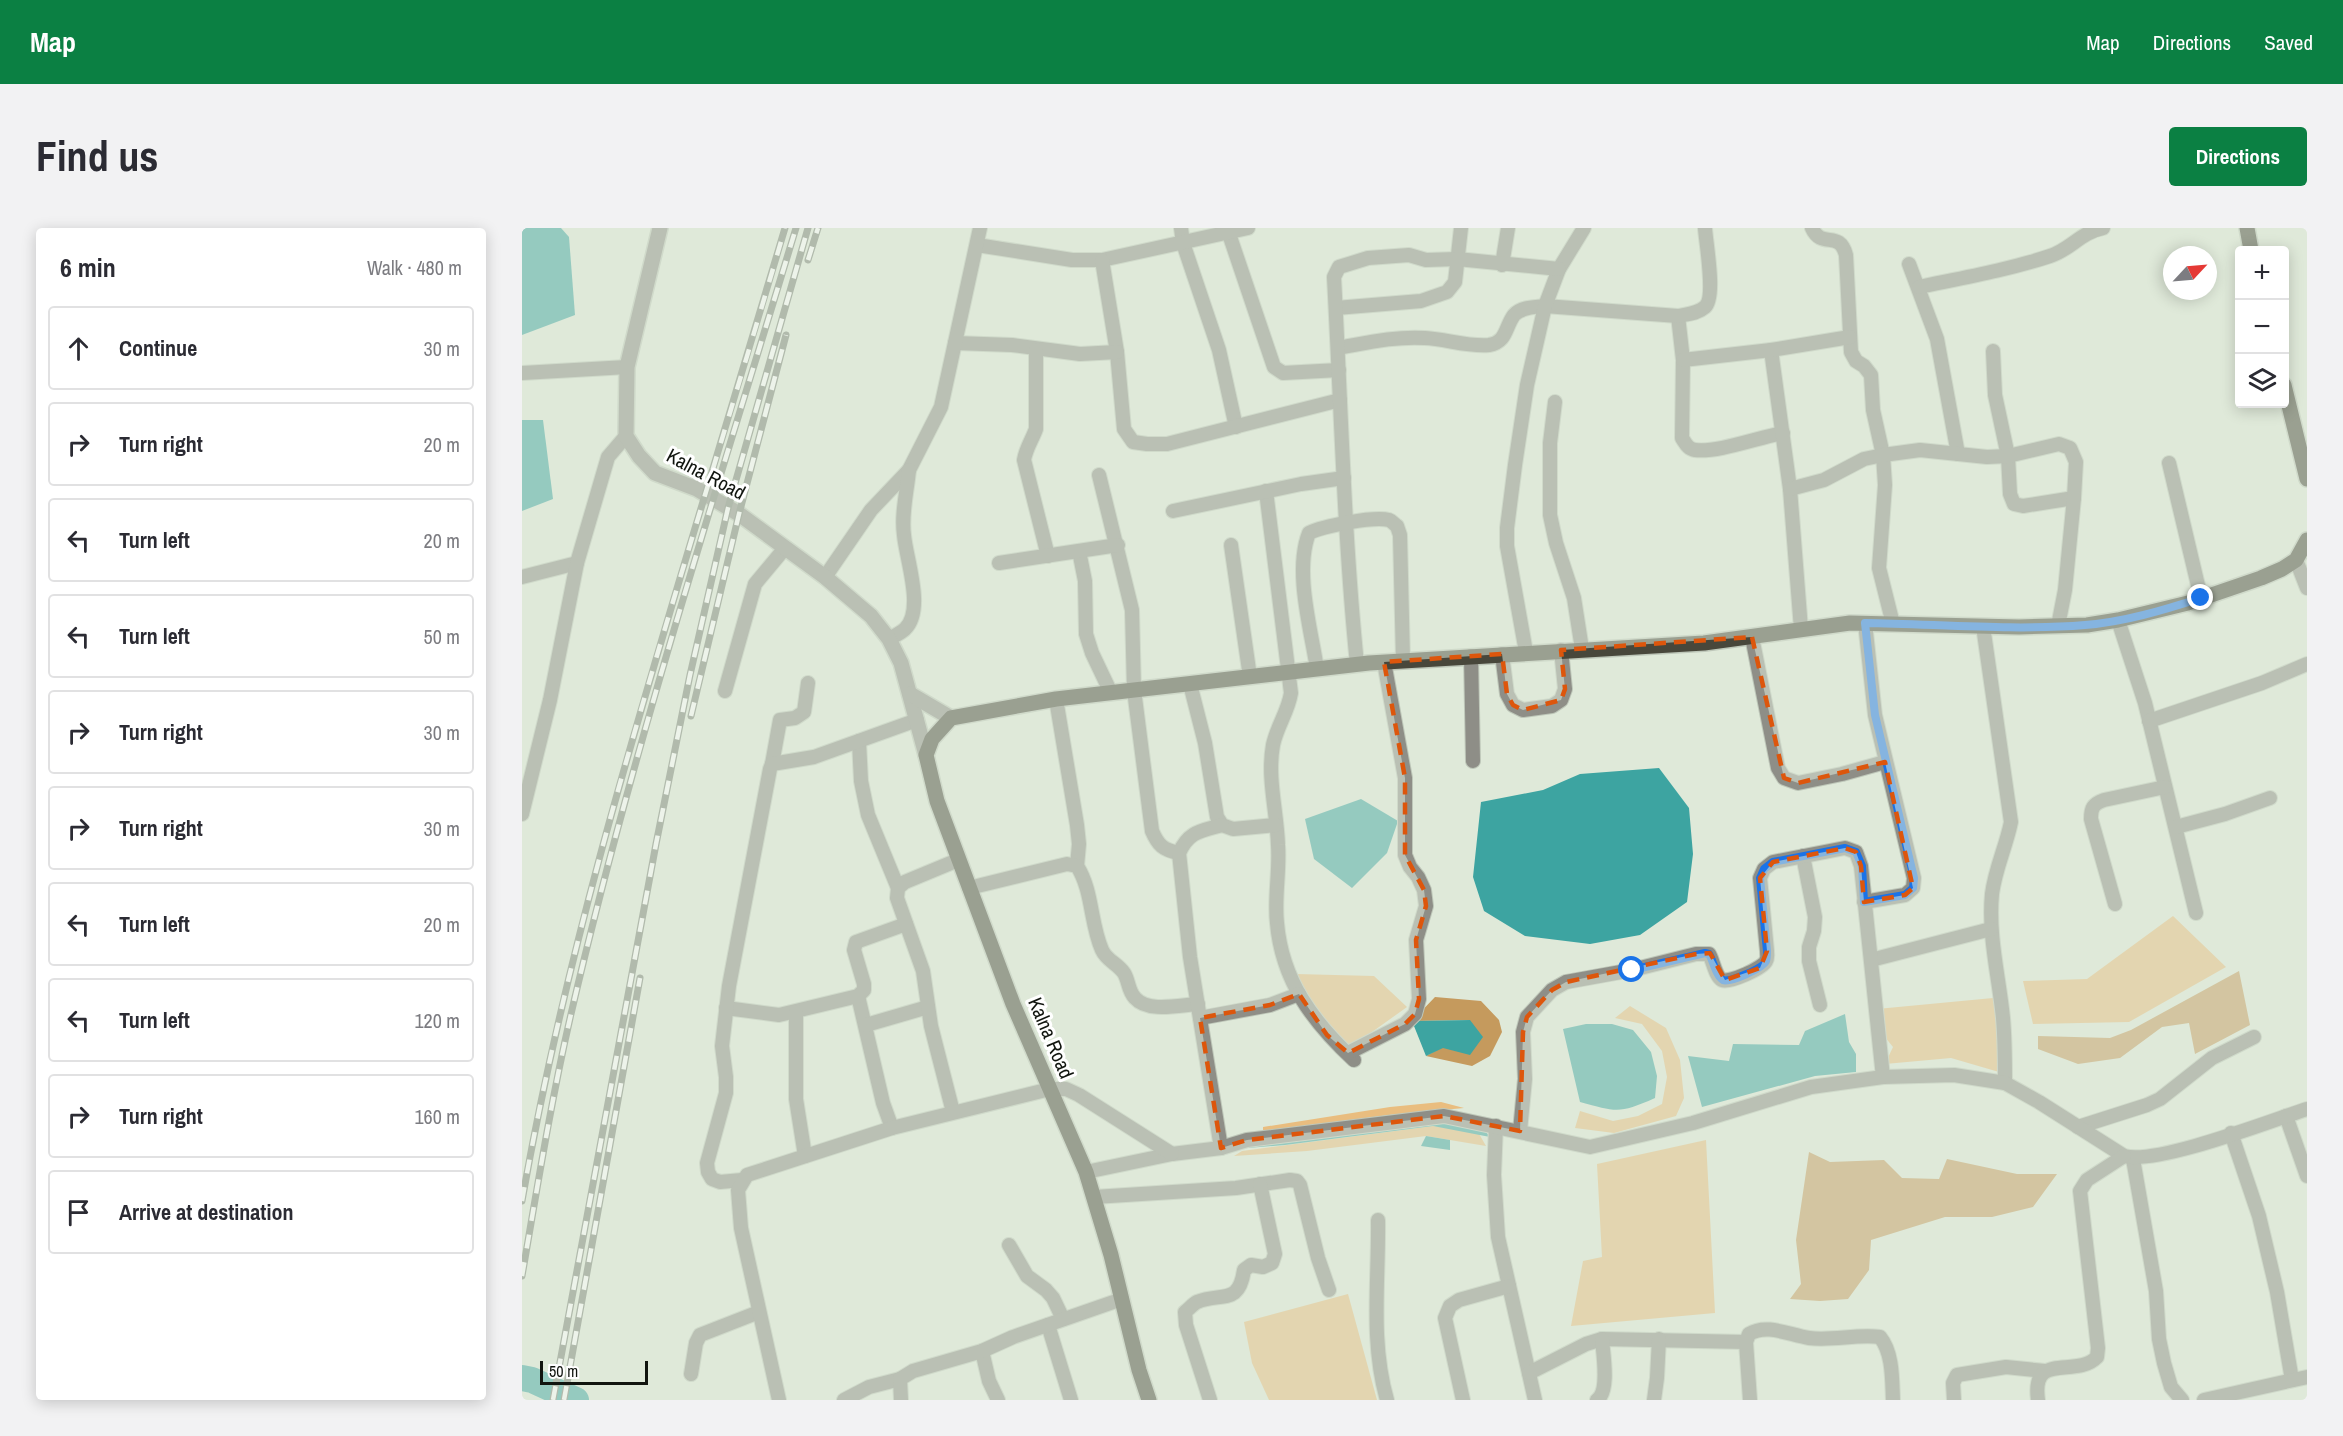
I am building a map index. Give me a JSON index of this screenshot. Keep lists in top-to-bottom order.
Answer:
{
  "streets": {
    "main road": ["Kalna Road"]
  },
  "scale_bar": "50 m",
  "north": "top right",
  "page": {
    "header": "Map",
    "nav": ["Map", "Directions", "Saved"],
    "buttons": "Directions",
    "title": "Find us",
    "heading": ["6 min", "Walk · 480 m"],
    "map_buttons": ["+", "−"],
    "list": [
      ["Continue", "30 m"],
      ["Turn right", "20 m"],
      ["Turn left", "20 m"],
      ["Turn left", "50 m"],
      ["Turn right", "30 m"],
      ["Turn right", "30 m"],
      ["Turn left", "20 m"],
      ["Turn left", "120 m"],
      ["Turn right", "160 m"],
      "Arrive at destination"
    ],
    "scale": "50 m"
  }
}
